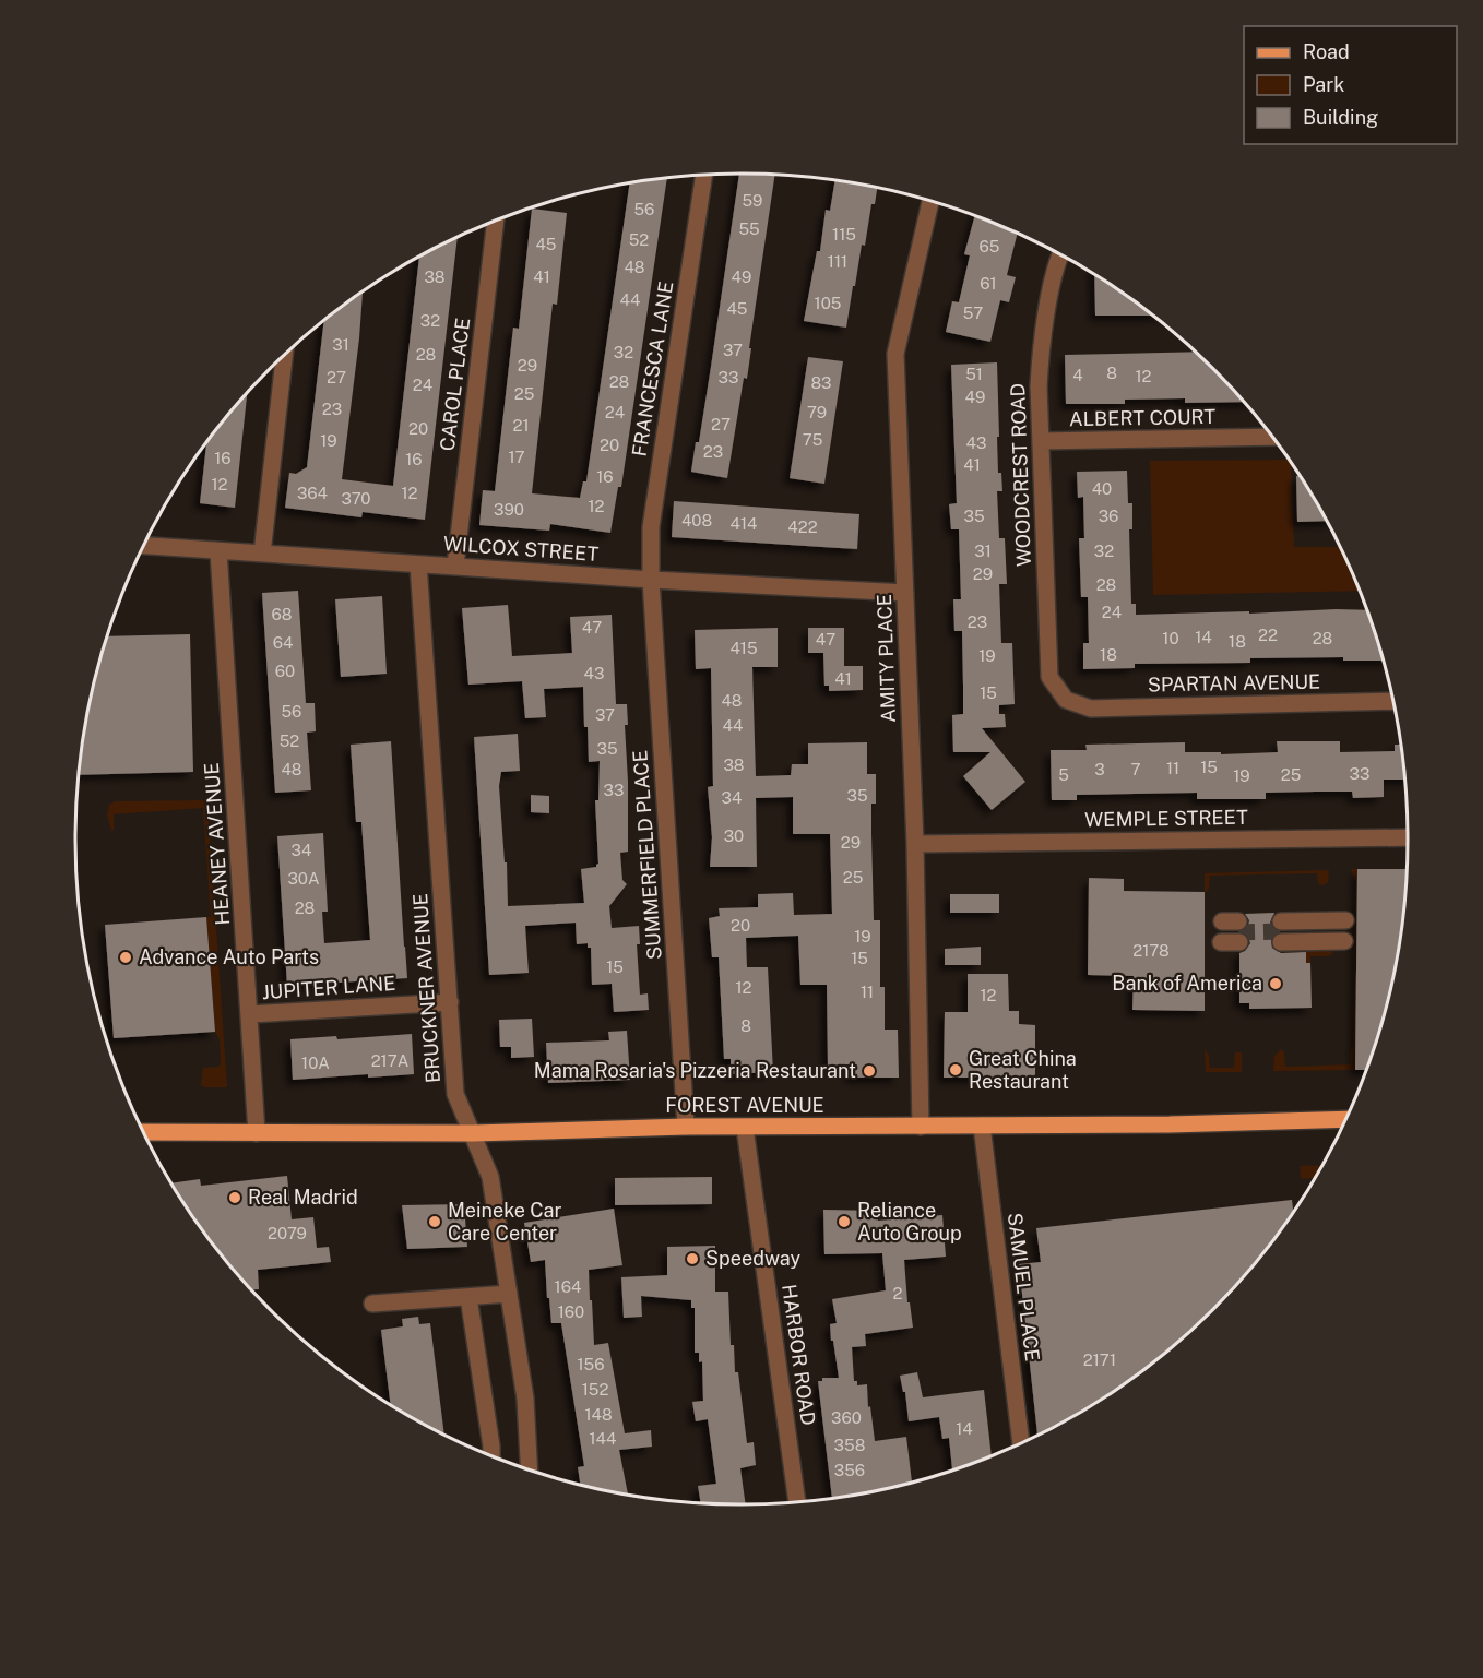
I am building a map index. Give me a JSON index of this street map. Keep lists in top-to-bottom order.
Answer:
{
  "streets": {
    "main road": ["FOREST AVENUE"],
    "street": [
      "FRANCESCA LANE",
      "CAROL PLACE",
      "ALBERT COURT",
      "WOODCREST ROAD",
      "WILCOX STREET",
      "AMITY PLACE",
      "SPARTAN AVENUE",
      "WEMPLE STREET",
      "HEANEY AVENUE",
      "SUMMERFIELD PLACE",
      "JUPITER LANE",
      "BRUCKNER AVENUE",
      "SAMUEL PLACE",
      "HARBOR ROAD"
    ]
  },
  "crossings": [
    ["FRANCESCA LANE", "WILCOX STREET"],
    ["FRANCESCA LANE", "SUMMERFIELD PLACE"],
    ["CAROL PLACE", "WILCOX STREET"],
    ["ALBERT COURT", "WOODCREST ROAD"],
    ["WOODCREST ROAD", "SPARTAN AVENUE"],
    ["WILCOX STREET", "AMITY PLACE"],
    ["WILCOX STREET", "HEANEY AVENUE"],
    ["WILCOX STREET", "SUMMERFIELD PLACE"],
    ["WILCOX STREET", "BRUCKNER AVENUE"],
    ["AMITY PLACE", "WEMPLE STREET"],
    ["AMITY PLACE", "FOREST AVENUE"],
    ["HEANEY AVENUE", "JUPITER LANE"],
    ["HEANEY AVENUE", "FOREST AVENUE"],
    ["SUMMERFIELD PLACE", "FOREST AVENUE"],
    ["JUPITER LANE", "BRUCKNER AVENUE"],
    ["BRUCKNER AVENUE", "FOREST AVENUE"],
    ["FOREST AVENUE", "SAMUEL PLACE"],
    ["FOREST AVENUE", "HARBOR ROAD"]
  ],
  "places": [
    "Advance Auto Parts",
    "Bank of America",
    "Great China Restaurant",
    "Mama Rosaria's Pizzeria Restaurant",
    "Real Madrid",
    "Meineke Car Care Center",
    "Reliance Auto Group",
    "Speedway"
  ],
  "house_numbers": [
    "59",
    "56",
    "55",
    "115",
    "52",
    "45",
    "65",
    "111",
    "48",
    "38",
    "41",
    "49",
    "61",
    "44",
    "105",
    "45",
    "57",
    "32",
    "31",
    "37",
    "32",
    "28",
    "29",
    "8",
    "51",
    "4",
    "12",
    "27",
    "33",
    "28",
    "83",
    "24",
    "25",
    "49",
    "23",
    "24",
    "79",
    "27",
    "21",
    "20",
    "75",
    "19",
    "43",
    "20",
    "23",
    "17",
    "16",
    "16",
    "41",
    "16",
    "12",
    "40",
    "364",
    "12",
    "370",
    "12",
    "390",
    "35",
    "36",
    "408",
    "414",
    "422",
    "31",
    "32",
    "29",
    "28",
    "24",
    "68",
    "23",
    "47",
    "22",
    "14",
    "10",
    "28",
    "47",
    "18",
    "64",
    "415",
    "18",
    "19",
    "60",
    "43",
    "41",
    "15",
    "48",
    "56",
    "37",
    "44",
    "52",
    "35",
    "38",
    "15",
    "11",
    "48",
    "3",
    "7",
    "33",
    "5",
    "25",
    "19",
    "33",
    "35",
    "34",
    "30",
    "29",
    "34",
    "25",
    "30A",
    "28",
    "20",
    "19",
    "2178",
    "15",
    "15",
    "12",
    "11",
    "12",
    "8",
    "217A",
    "10A",
    "2079",
    "164",
    "2",
    "160",
    "2171",
    "156",
    "152",
    "148",
    "360",
    "14",
    "144",
    "358",
    "356"
  ],
  "legend": ["Road", "Park", "Building"]
}
